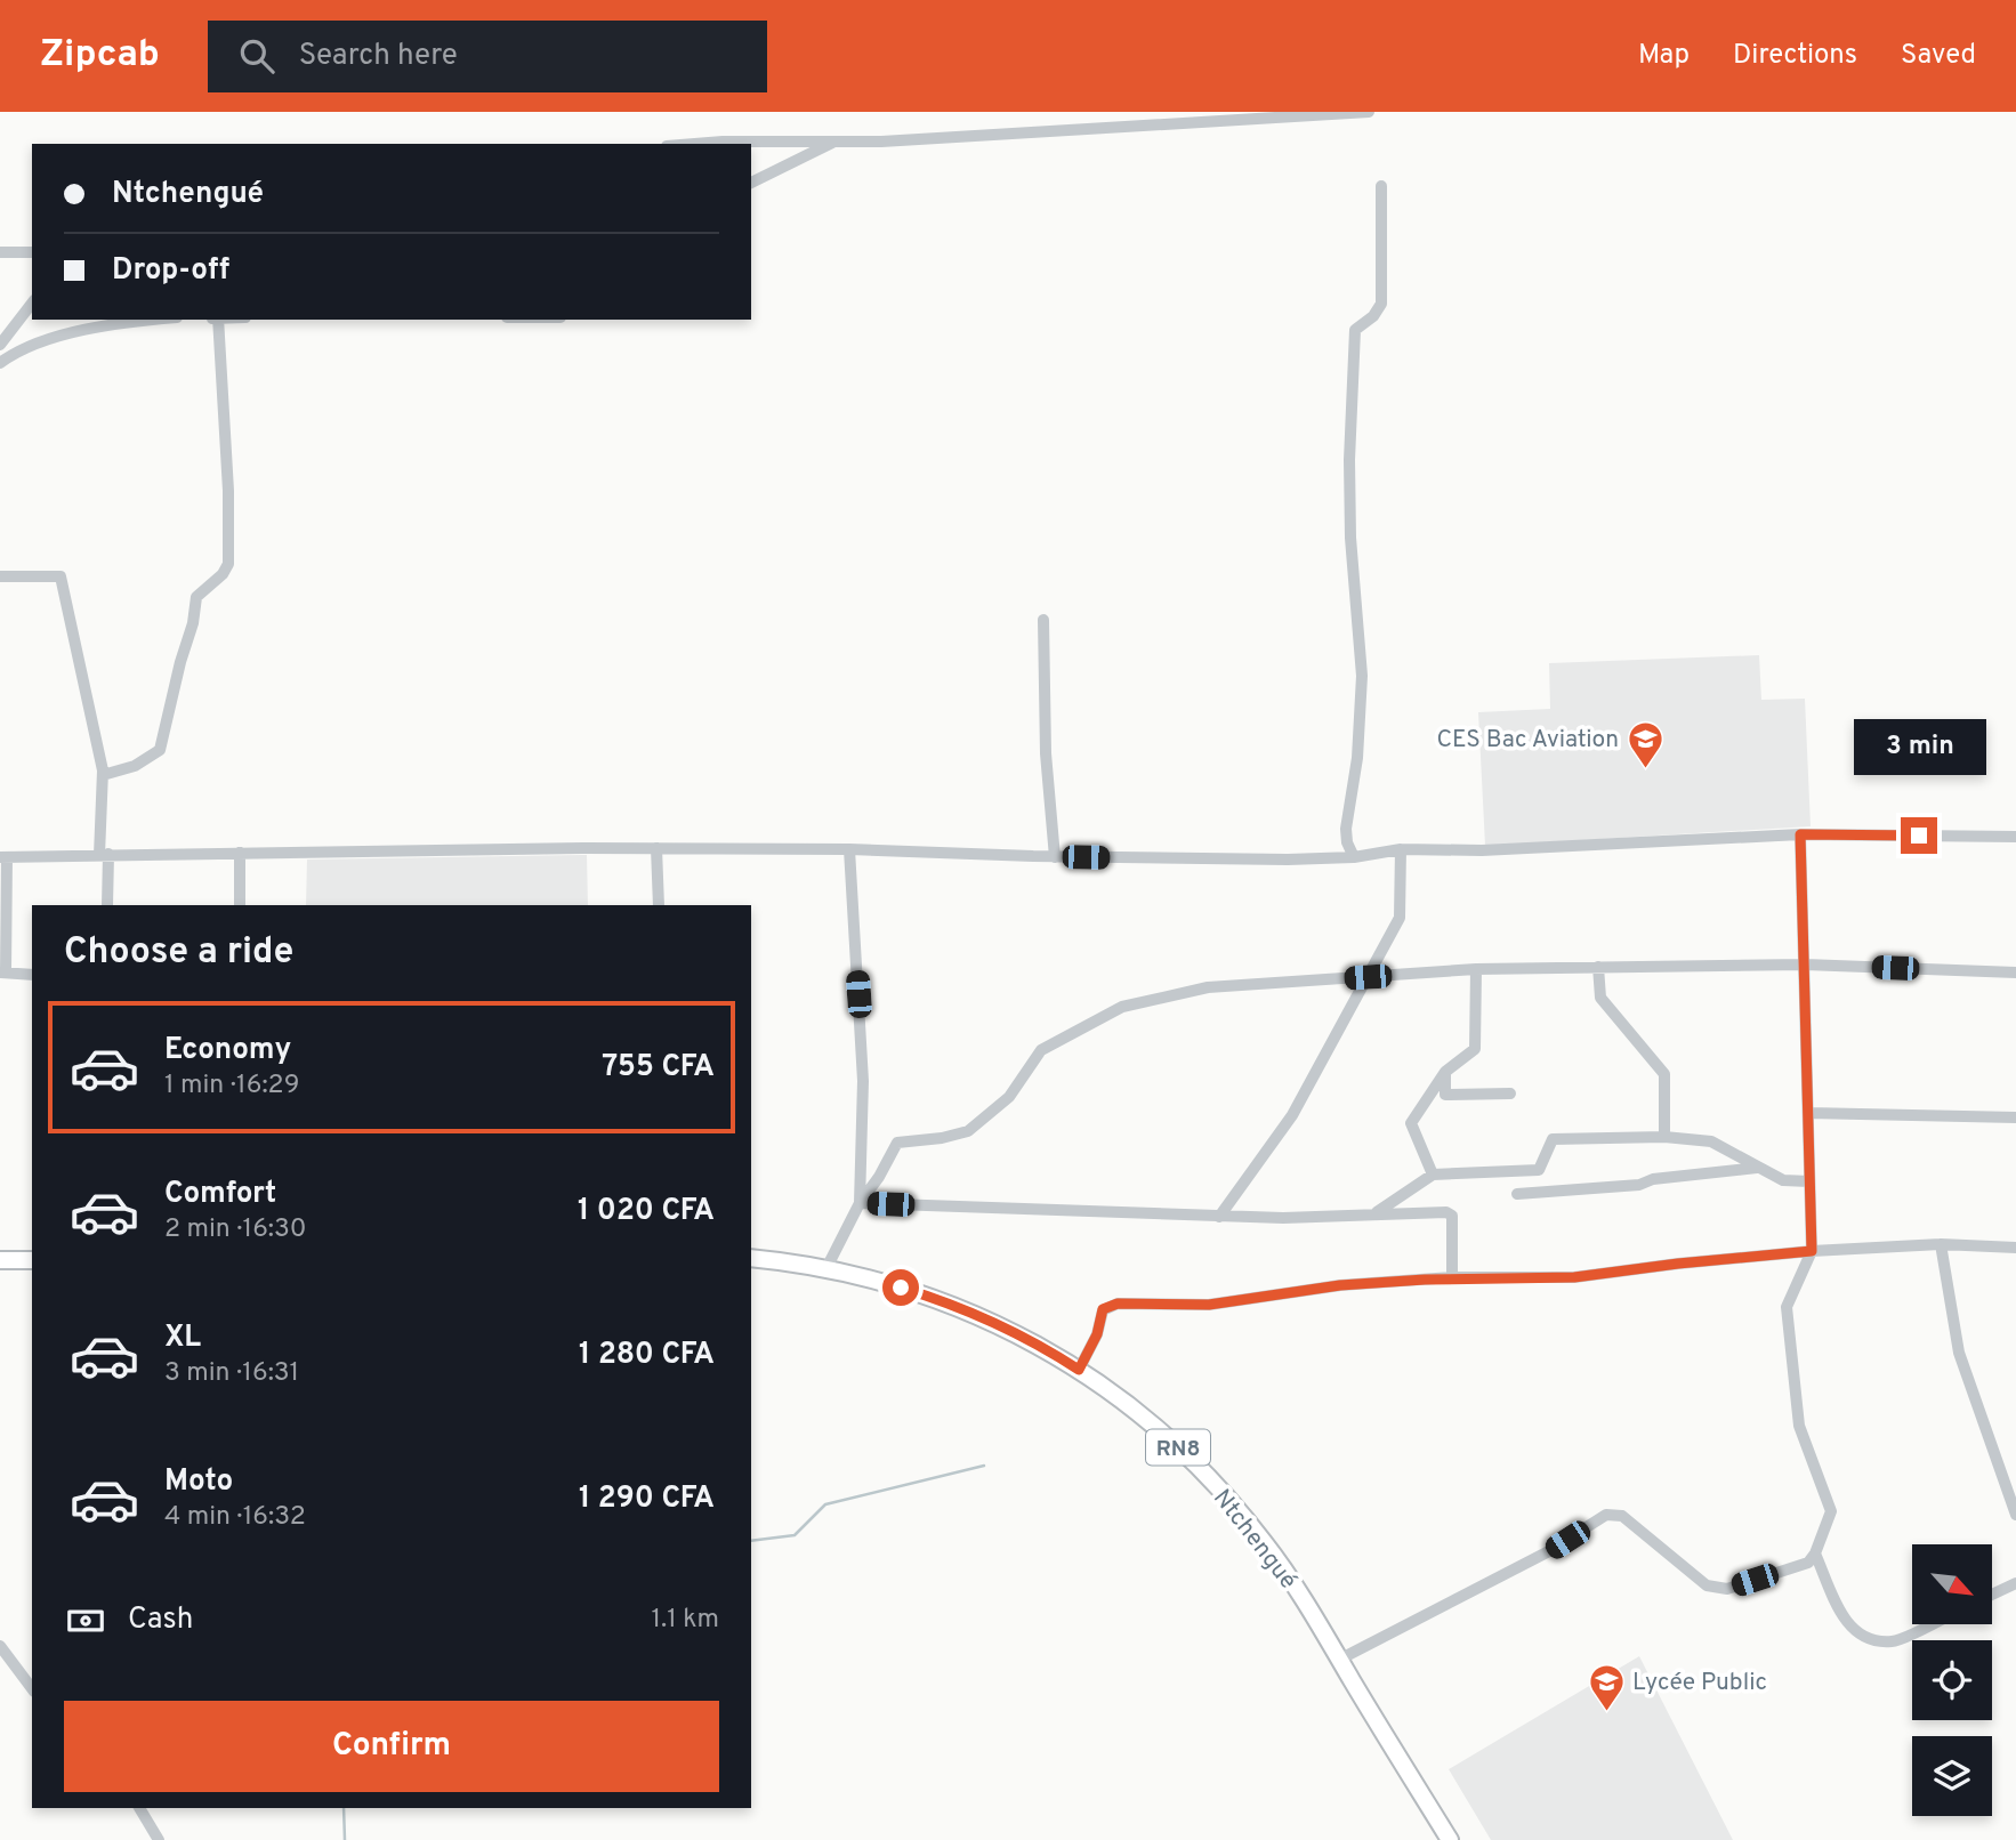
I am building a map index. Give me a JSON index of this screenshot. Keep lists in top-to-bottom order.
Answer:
{
  "streets": {
    "main road": ["RN8", "Ntchengué"]
  },
  "places": {
    "school or university": ["CES Bac Aviation", "Lycée Public"]
  },
  "north": "bottom right",
  "page": {
    "header": "Zipcab",
    "search": "Search here",
    "nav": ["Map", "Directions", "Saved"],
    "banner": ["Ntchengué", "Drop-off"],
    "bubble": "3 min",
    "heading": "Choose a ride",
    "list": [
      {
        "name": "Economy",
        "note": "1 min · 16:29",
        "value": "755 CFA"
      },
      {
        "name": "Comfort",
        "note": "2 min · 16:30",
        "value": "1 020 CFA"
      },
      {
        "name": "XL",
        "note": "3 min · 16:31",
        "value": "1 280 CFA"
      },
      {
        "name": "Moto",
        "note": "4 min · 16:32",
        "value": "1 290 CFA"
      }
    ],
    "pay": ["Cash", "1.1 km"],
    "buttons": "Confirm"
  }
}
